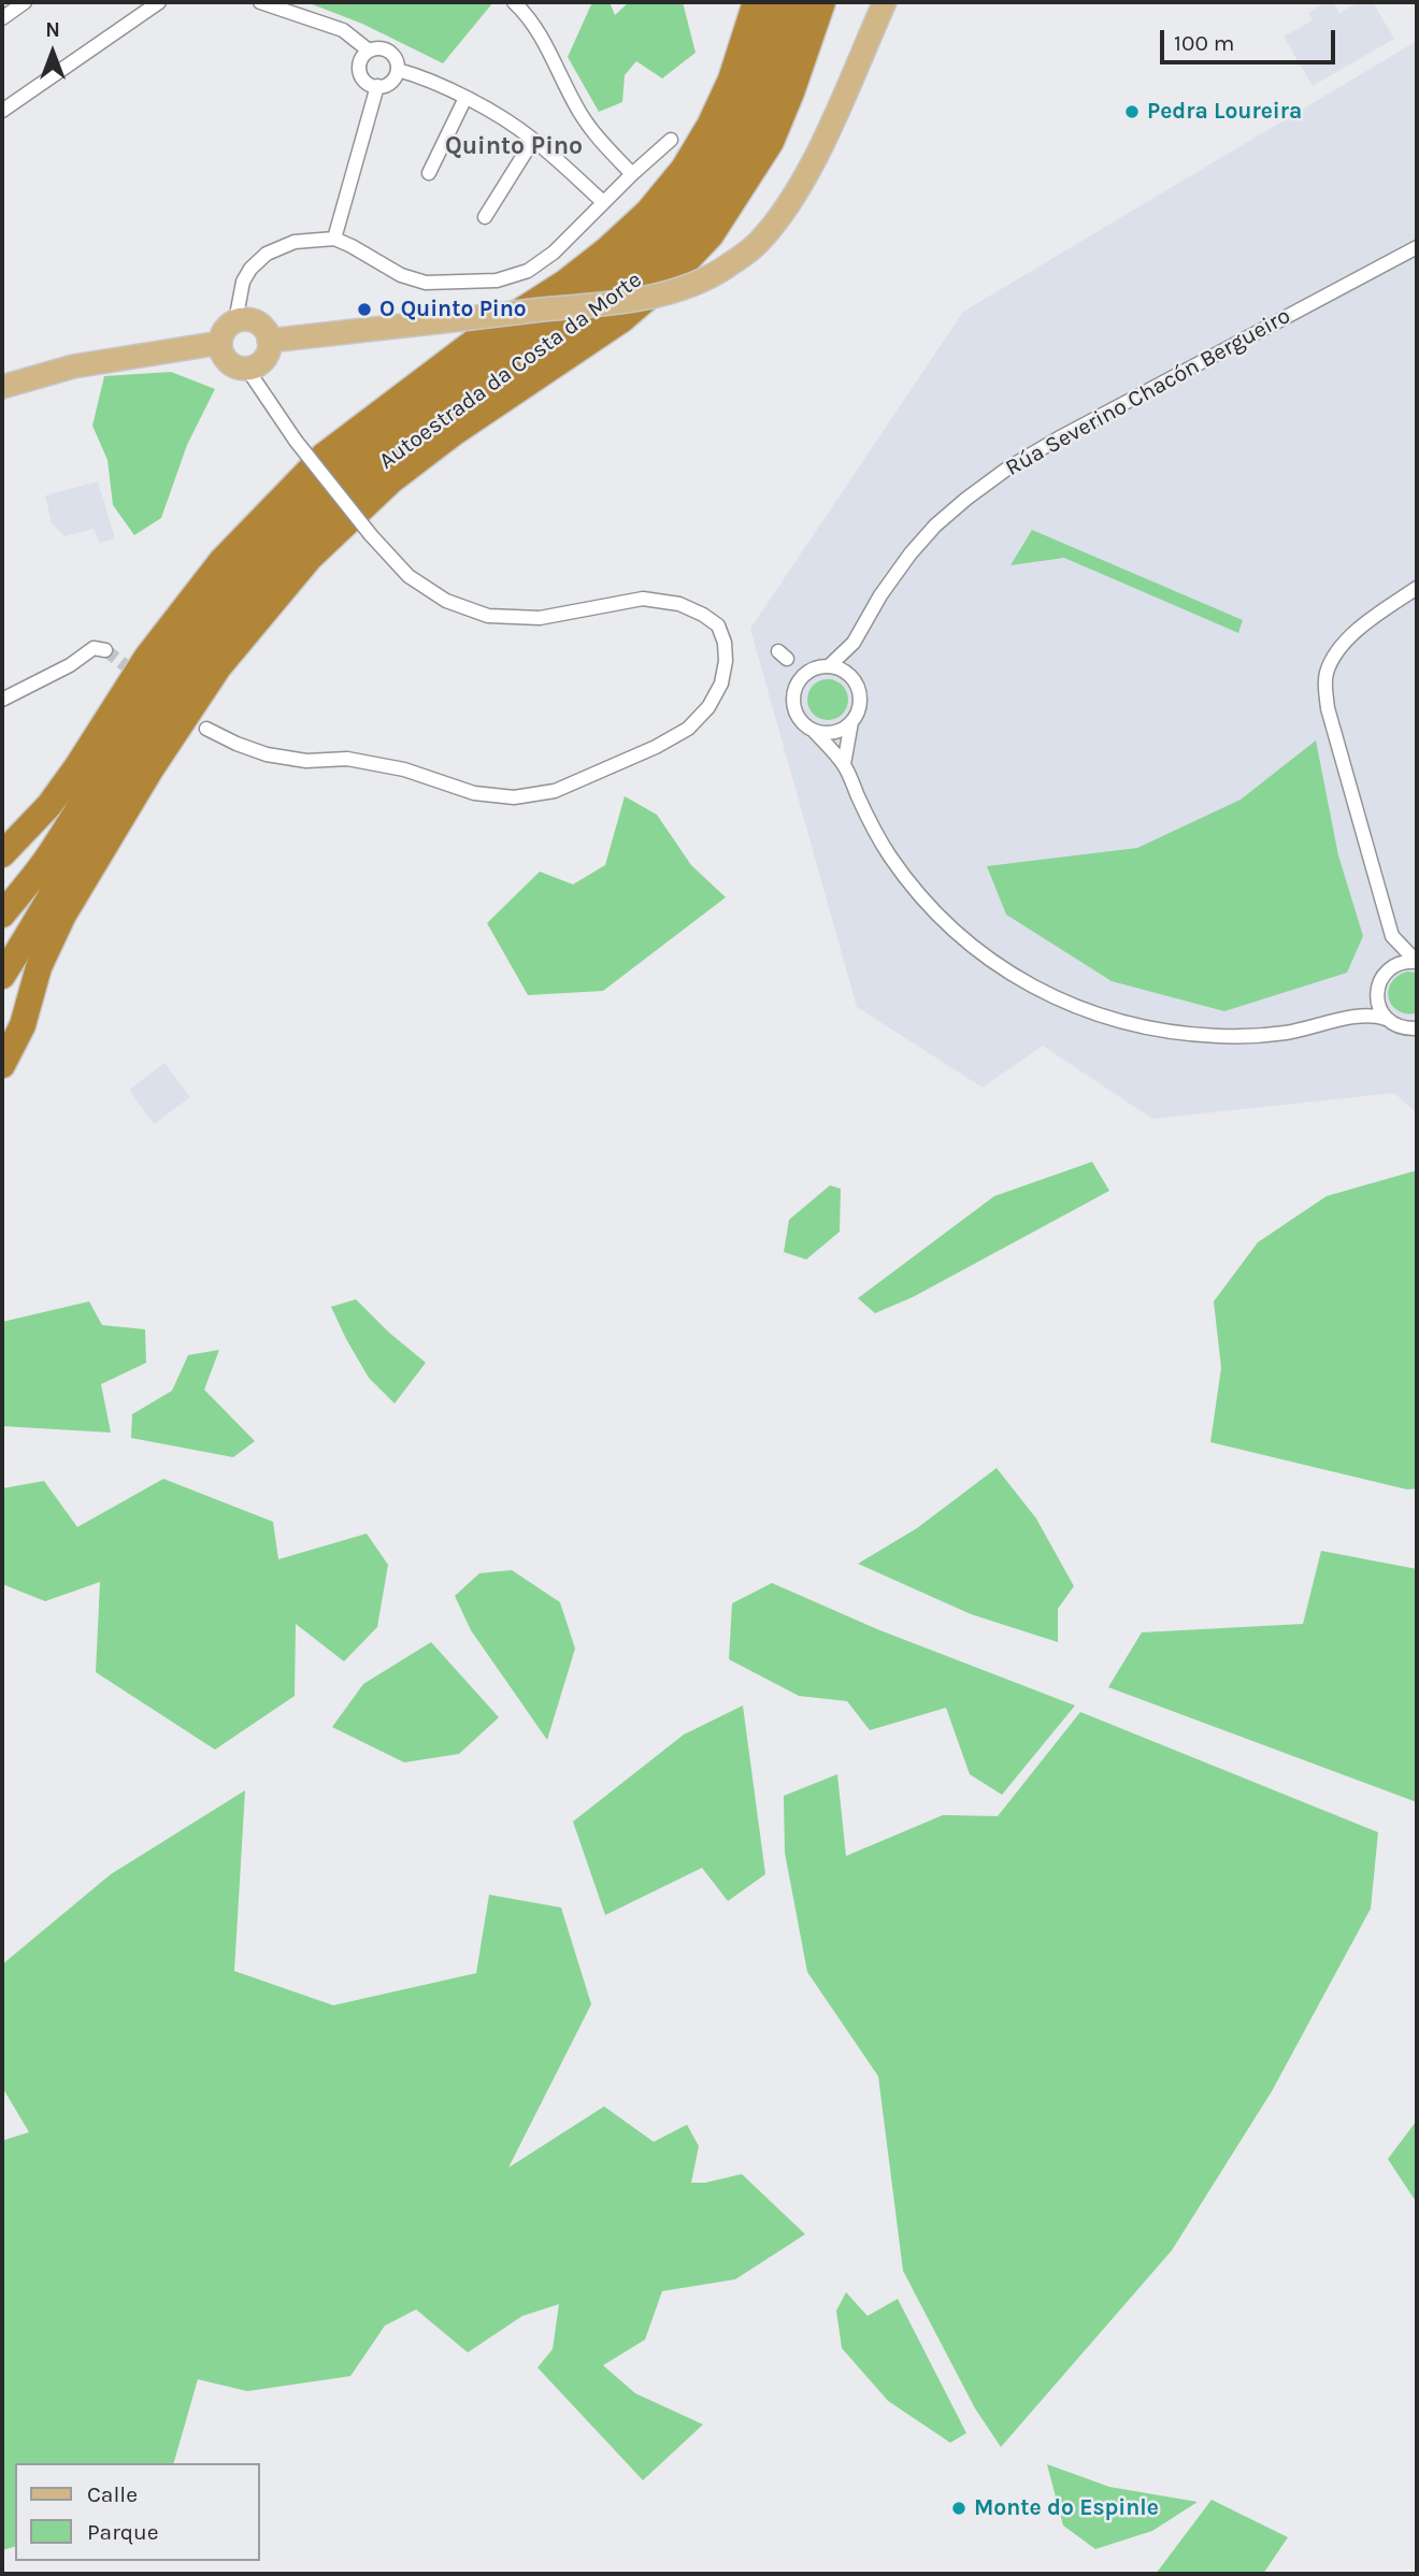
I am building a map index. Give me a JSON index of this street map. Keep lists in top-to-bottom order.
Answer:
{
  "streets": {
    "highway": ["Autoestrada da Costa da Morte"],
    "street": ["Rúa Severino Chacón Bergueiro"]
  },
  "districts": ["Quinto Pino"],
  "places": ["Pedra Loureira", "O Quinto Pino", "Monte do Espinle"],
  "legend": ["Calle", "Parque"],
  "scale_bar": "100 m",
  "north": "top"
}
